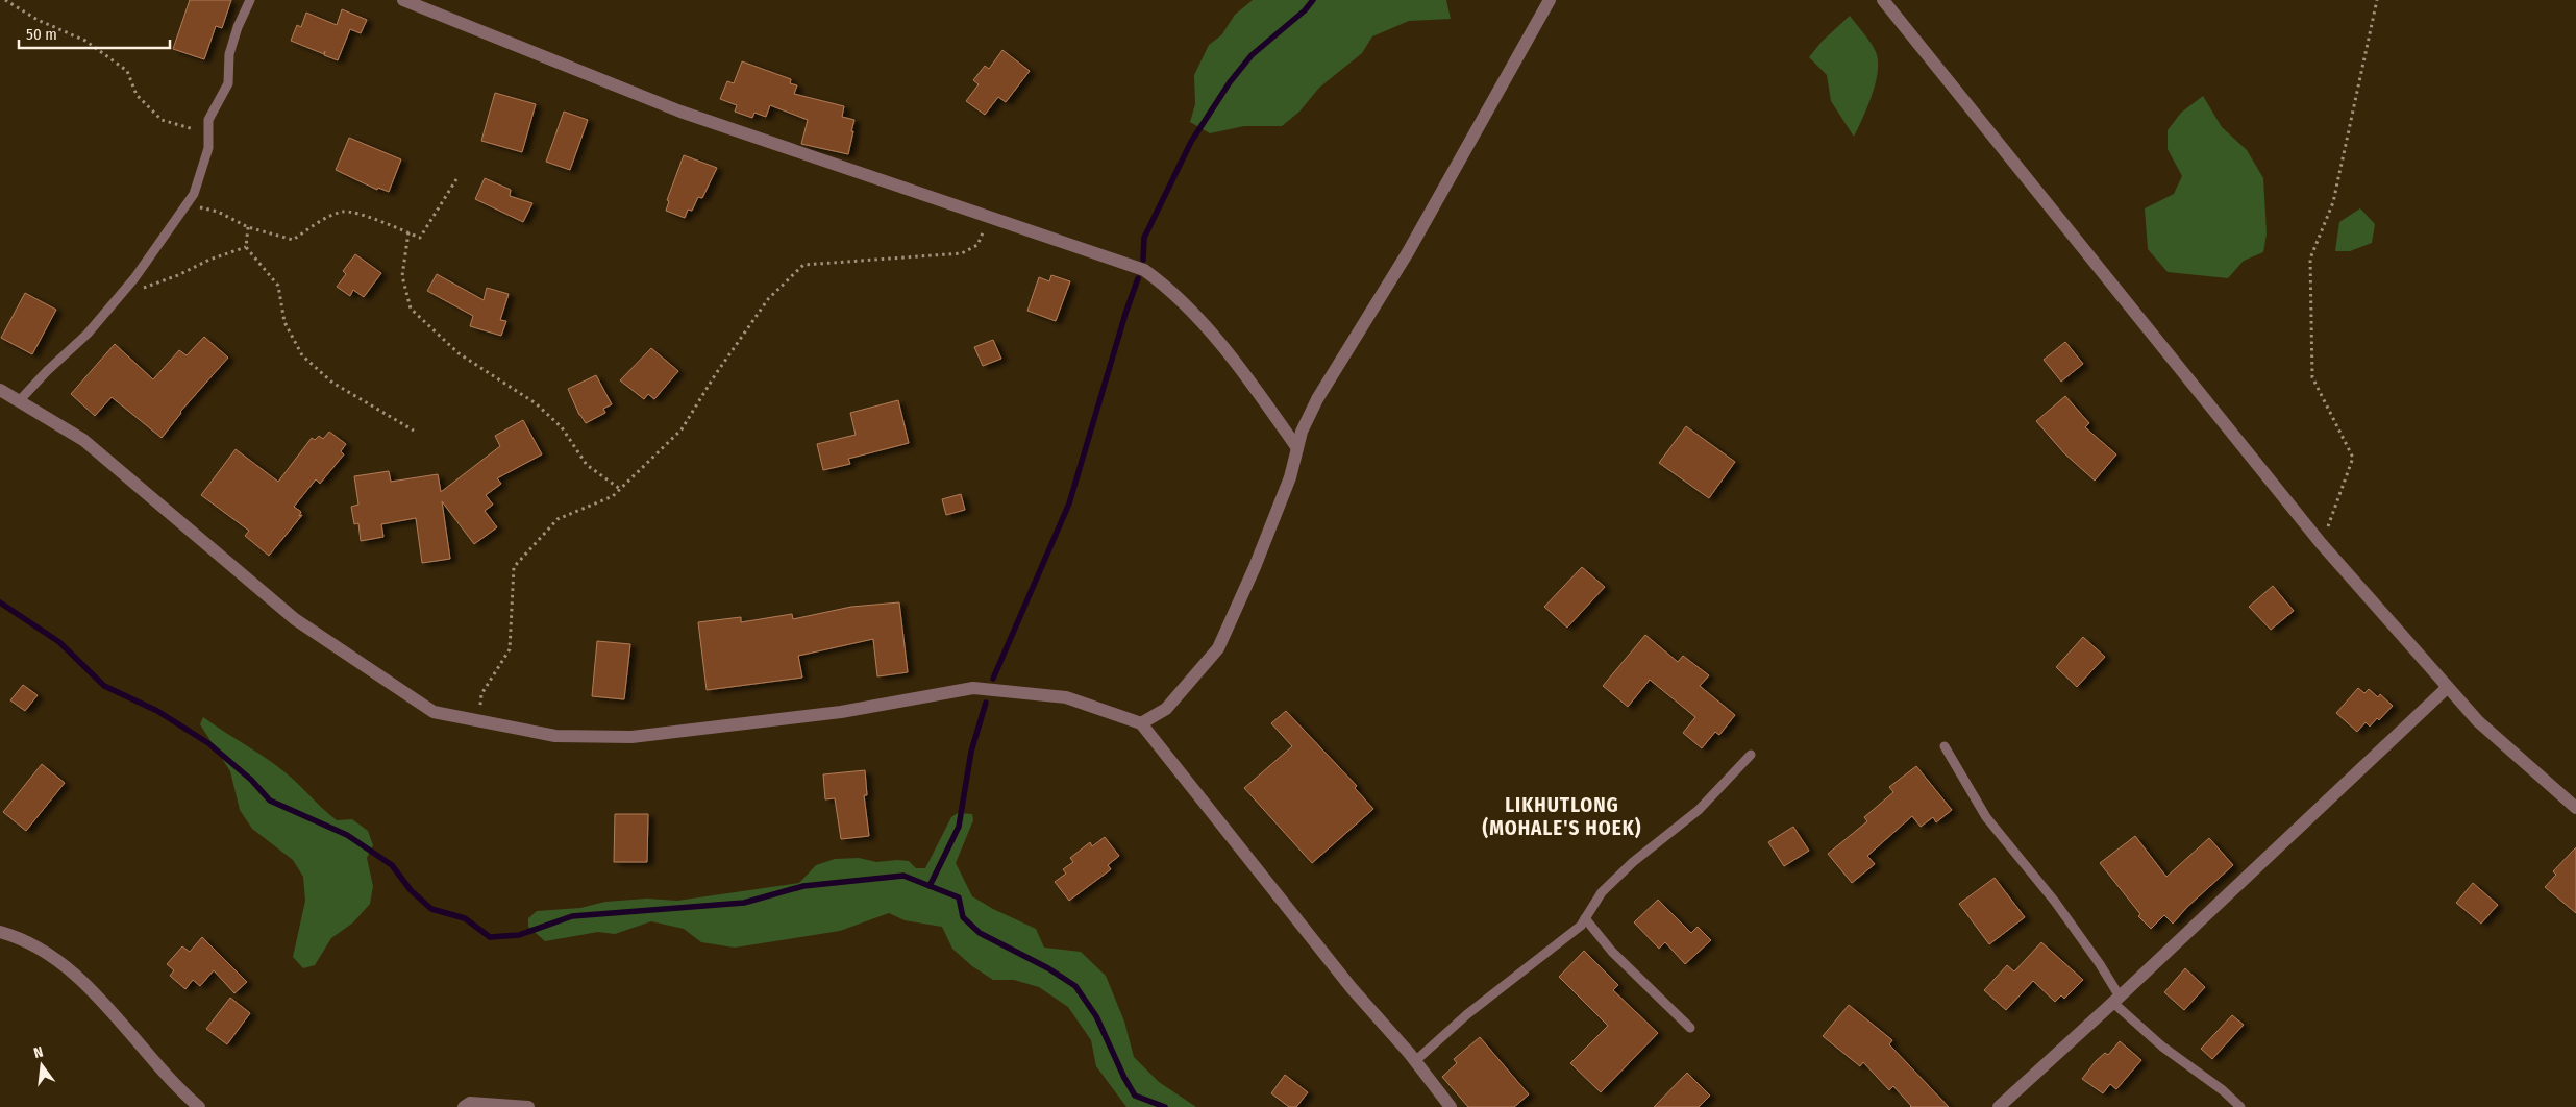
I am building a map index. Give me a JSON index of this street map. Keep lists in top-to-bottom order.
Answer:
{
  "districts": ["LIKHUTLONG (MOHALE'S HOEK)"],
  "scale_bar": "50 m",
  "north": "top"
}
